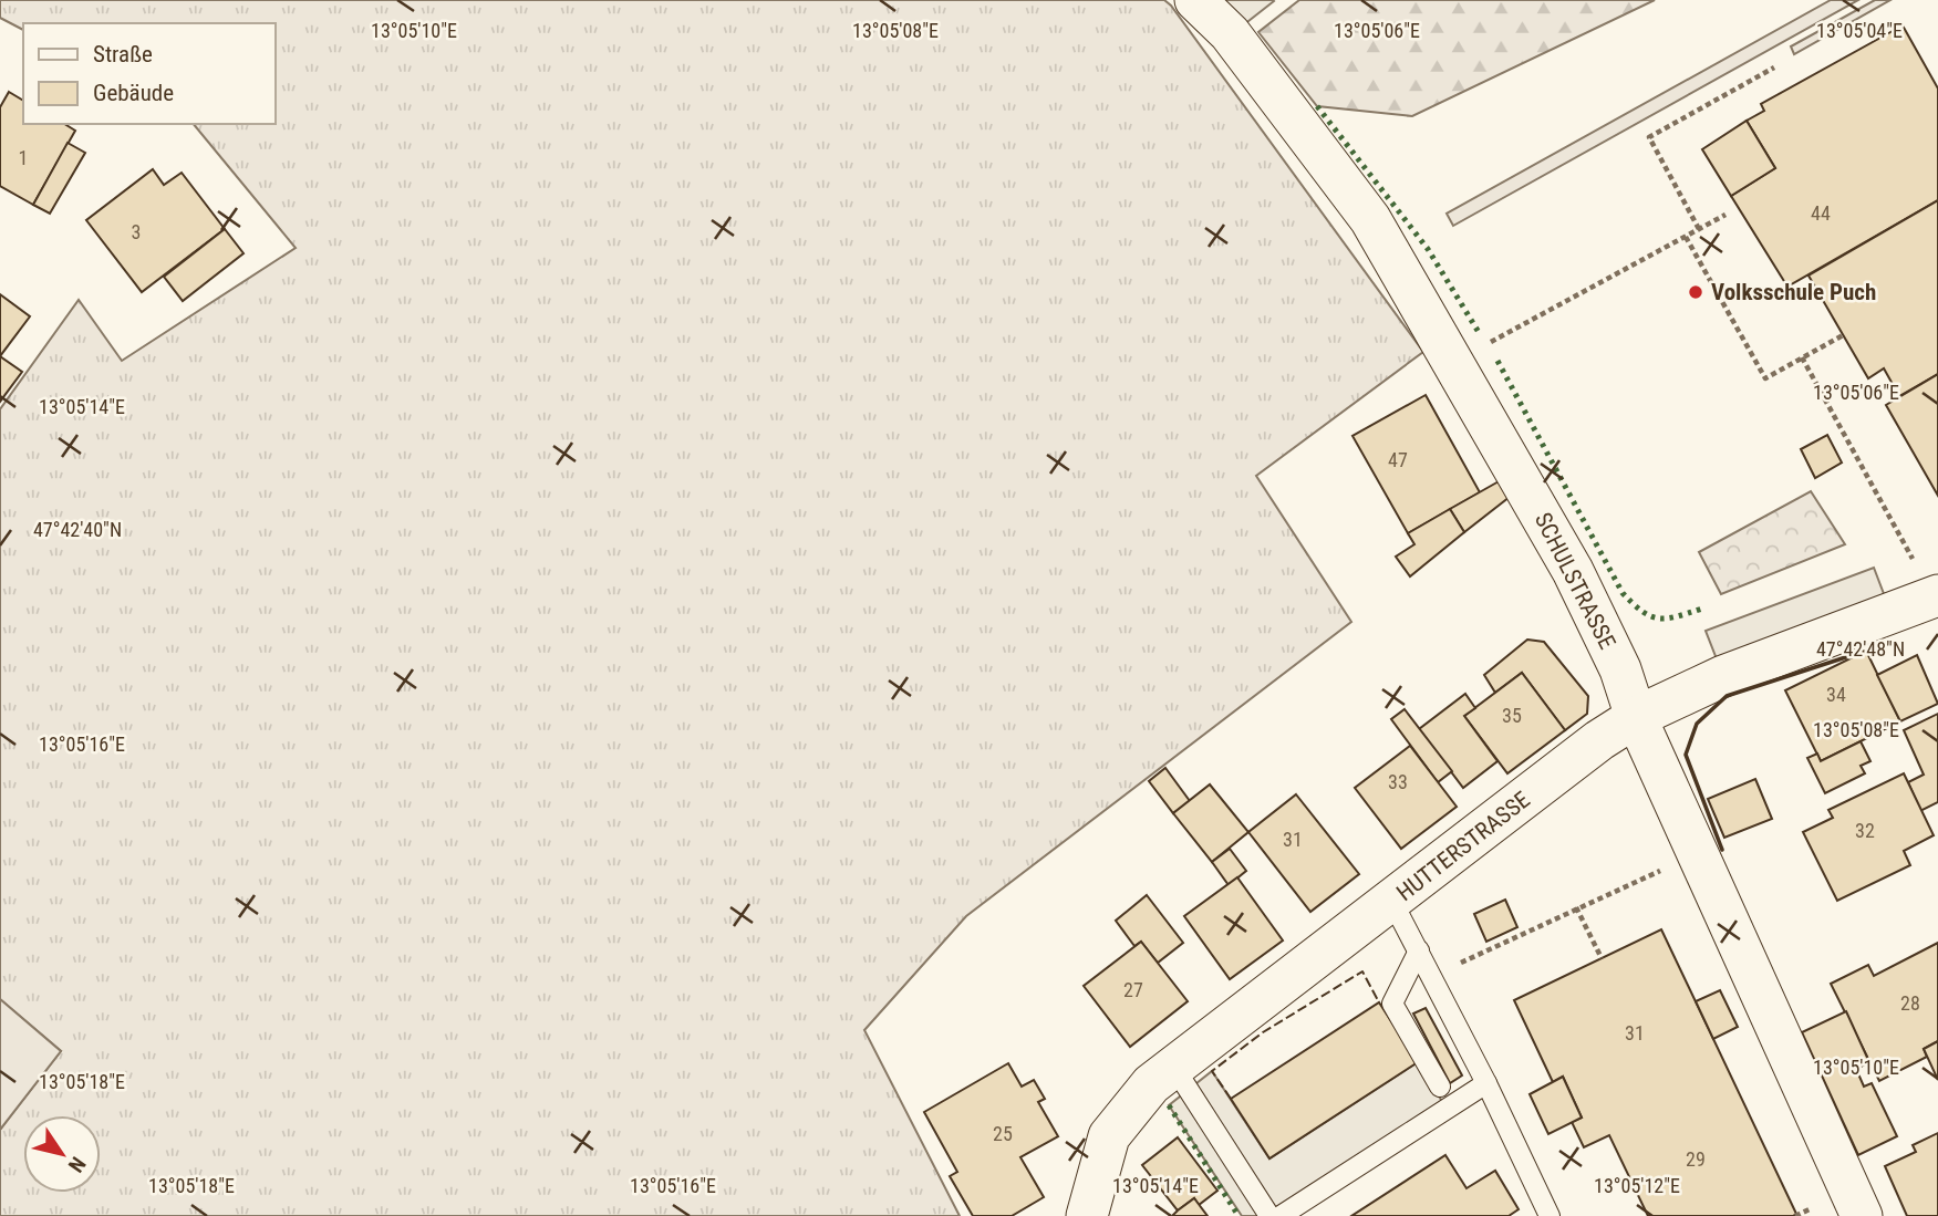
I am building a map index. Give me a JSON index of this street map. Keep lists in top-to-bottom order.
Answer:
{
  "streets": {
    "street": ["SCHULSTRASSE", "HUTTERSTRASSE"]
  },
  "crossings": [
    ["SCHULSTRASSE", "HUTTERSTRASSE"]
  ],
  "places": ["Volksschule Puch"],
  "house_numbers": [
    "1",
    "44",
    "3",
    "47",
    "34",
    "35",
    "33",
    "32",
    "31",
    "27",
    "28",
    "31",
    "25",
    "29"
  ],
  "legend": ["Straße", "Gebäude"],
  "north": "bottom right",
  "coordinates": [
    "13°05'04\"E",
    "13°05'10\"E",
    "13°05'08\"E",
    "13°05'06\"E",
    "13°05'14\"E",
    "47°42'40\"N",
    "47°42'48\"N",
    "13°05'16\"E",
    "13°05'18\"E",
    "13°05'12\"E"
  ]
}
